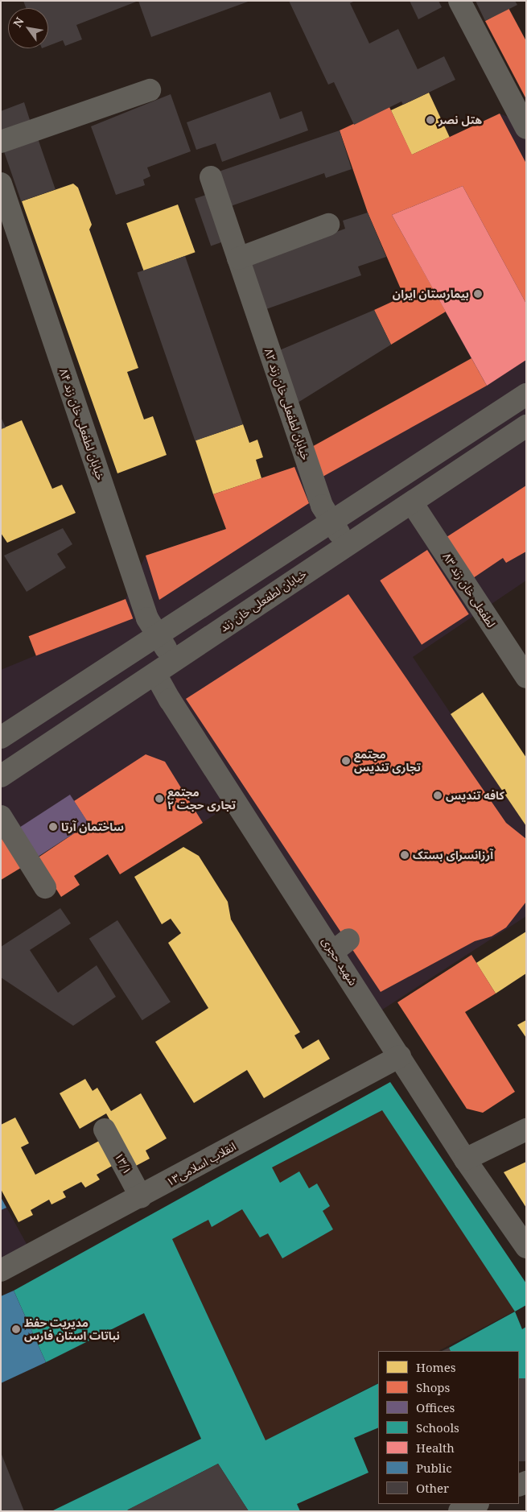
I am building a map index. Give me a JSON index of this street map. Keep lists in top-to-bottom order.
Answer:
{
  "streets": {
    "street": [
      "خیابان لطفعلی خان زند ۸۲",
      "خیابان لطفعلی خان زند ۸۴",
      "لطفعلی خان زند ۸۳",
      "خیابان لطفعلی خان زند",
      "شهید حجری",
      "۱۳/۱",
      "انقلاب اسلامی۱۳"
    ]
  },
  "crossings": [
    ["خیابان لطفعلی خان زند ۸۲", "خیابان لطفعلی خان زند"],
    ["خیابان لطفعلی خان زند ۸۴", "خیابان لطفعلی خان زند"],
    ["لطفعلی خان زند ۸۳", "خیابان لطفعلی خان زند"],
    ["خیابان لطفعلی خان زند", "شهید حجری"],
    ["شهید حجری", "انقلاب اسلامی۱۳"],
    ["۱۳/۱", "انقلاب اسلامی۱۳"]
  ],
  "places": [
    "هتل نصر",
    "بیمارستان ایران",
    "مجتمع تجاری تندیس",
    "کافه تندیس",
    "مجتمع تجاری حجت ۲",
    "ساختمان آرتا",
    "آرزانسرای بستک",
    "مدیریت حفظ نباتات استان فارس"
  ],
  "legend": [
    "Homes",
    "Shops",
    "Offices",
    "Schools",
    "Health",
    "Public",
    "Other"
  ],
  "north": "top left"
}
